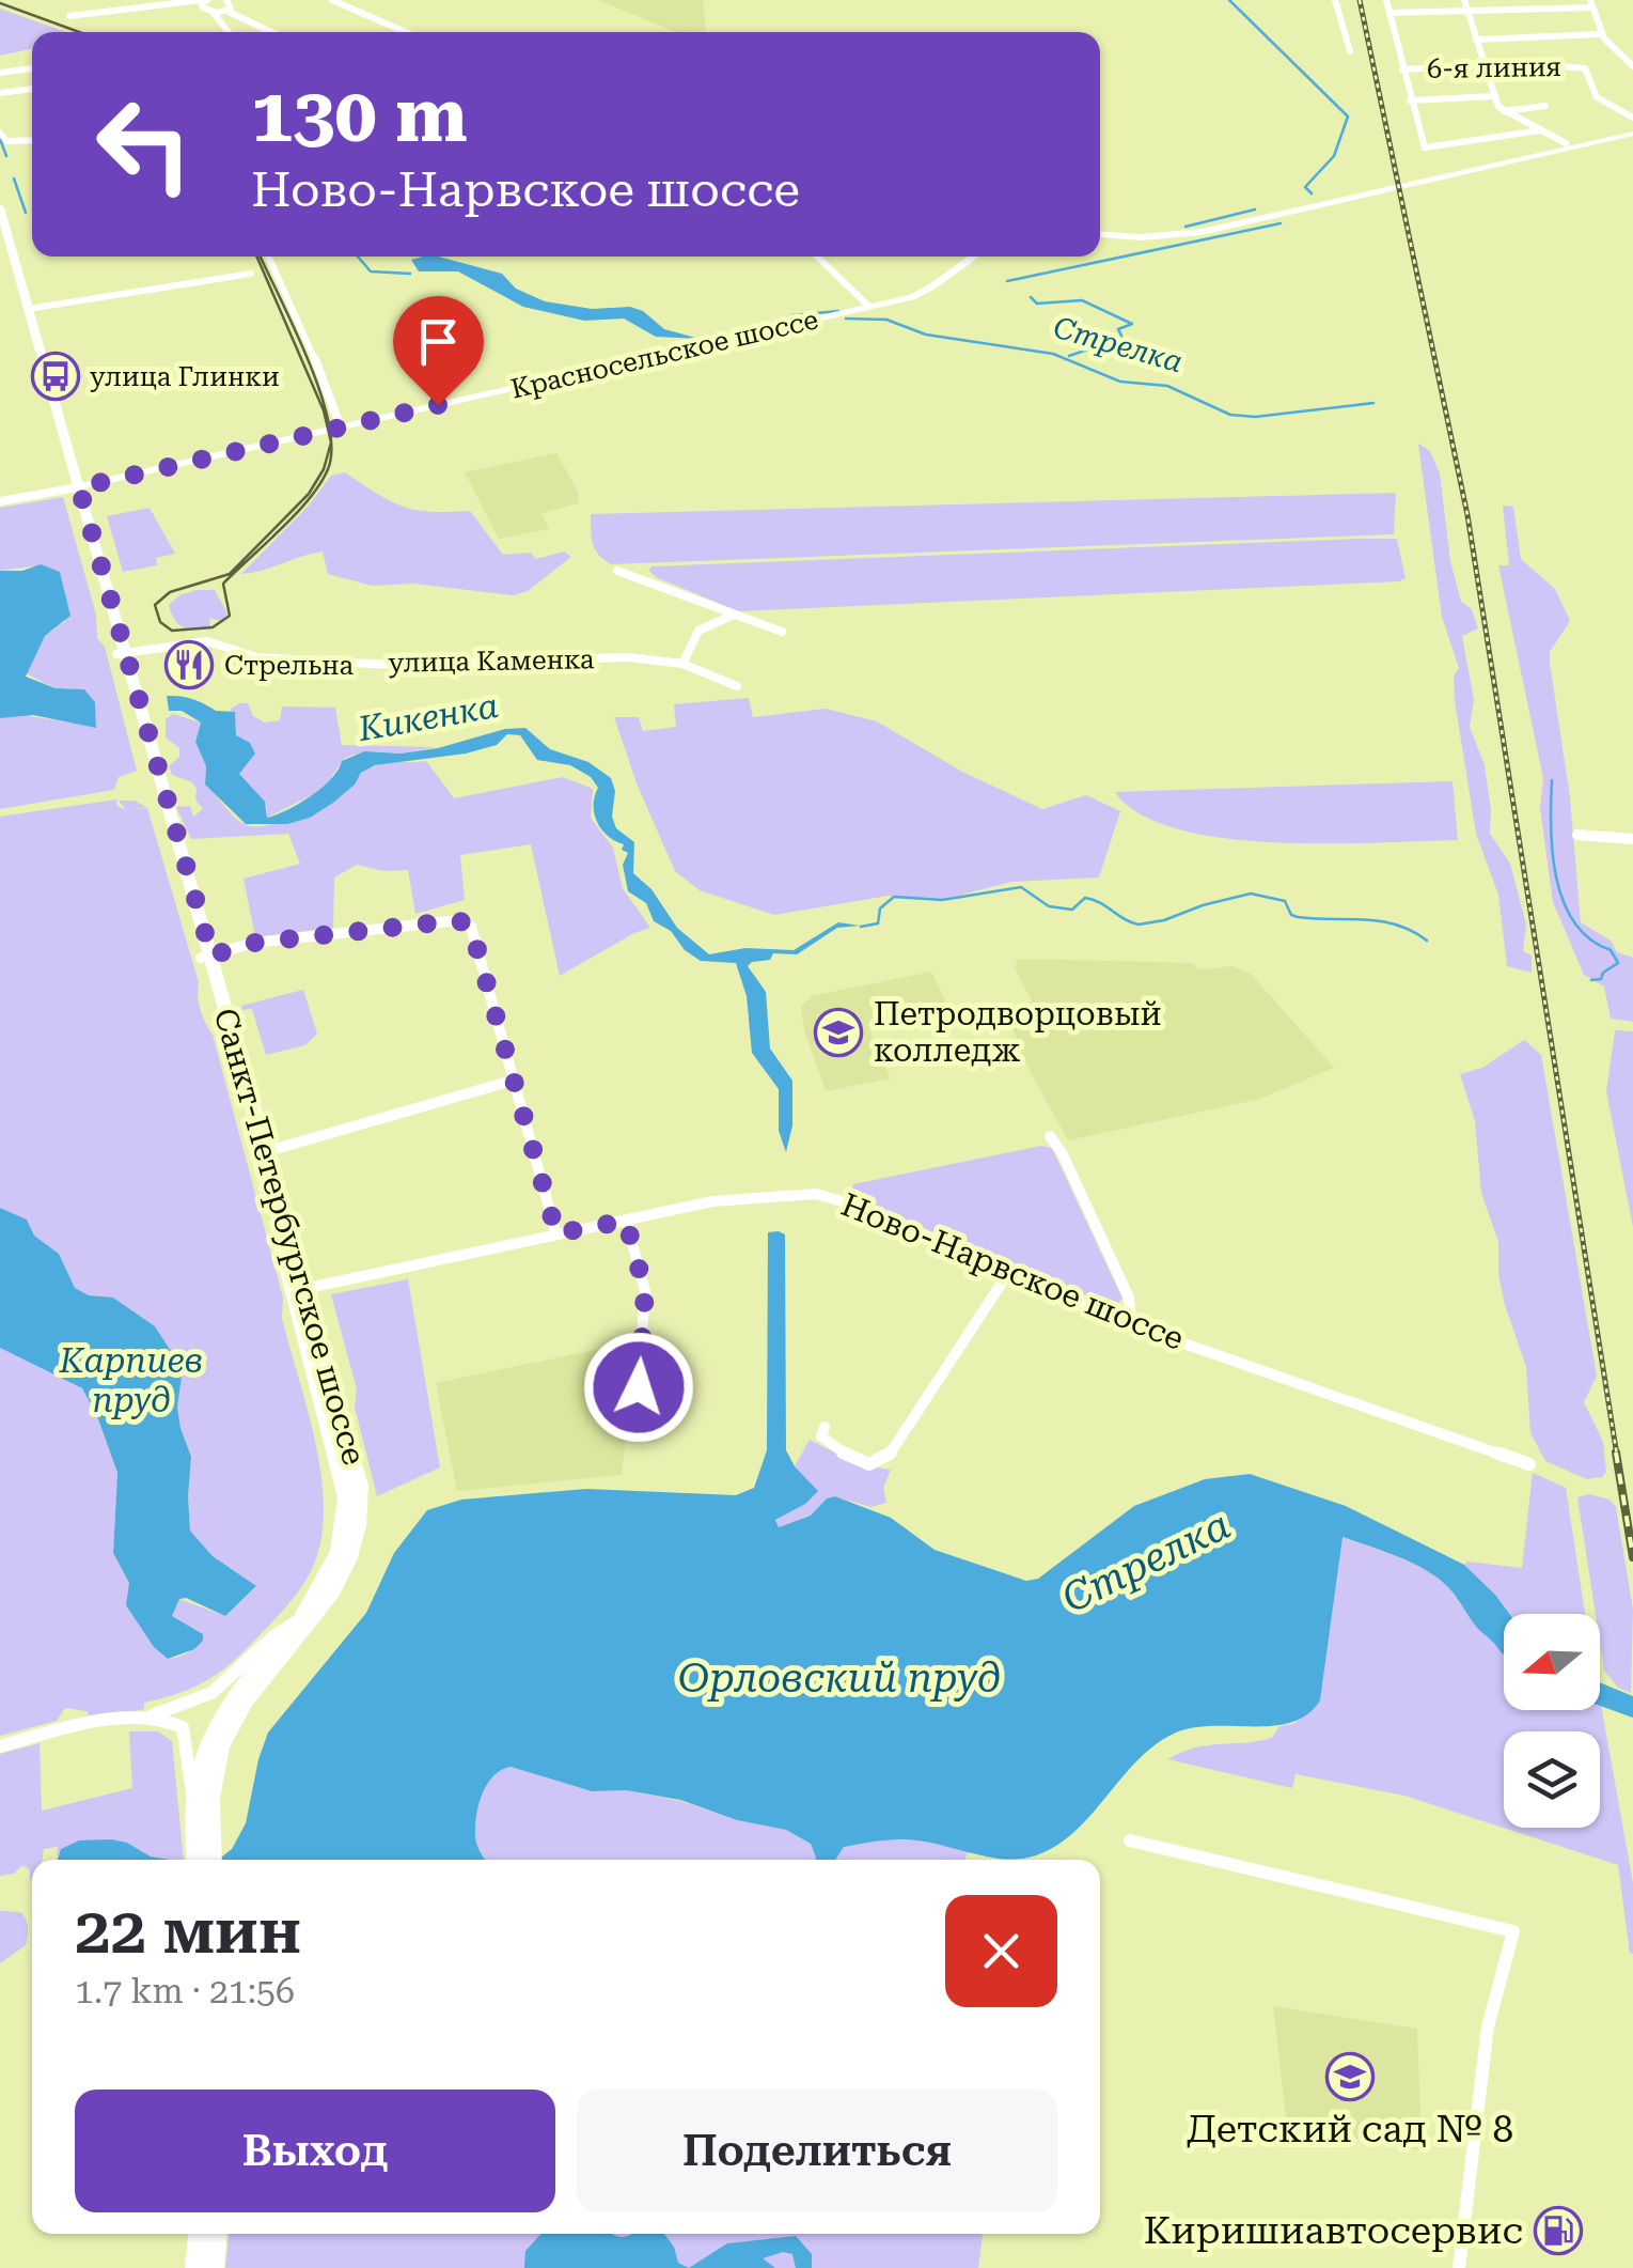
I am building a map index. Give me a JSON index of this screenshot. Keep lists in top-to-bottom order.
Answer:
{
  "streets": {
    "main road": ["Красносельское шоссе", "Санкт-Петербургское шоссе"],
    "street": ["6-я линия", "улица Каменка", "Ново-Нарвское шоссе"]
  },
  "crossings": [
    ["Красносельское шоссе", "Санкт-Петербургское шоссе"],
    ["улица Каменка", "Санкт-Петербургское шоссе"],
    ["Санкт-Петербургское шоссе", "Ново-Нарвское шоссе"]
  ],
  "water": [
    "Стрелка",
    "Кикенка",
    "Карпиев пруд",
    "Орловский пруд"
  ],
  "places": {
    "bus stop": ["улица Глинки"],
    "restaurant": ["Стрельна"],
    "school or university": ["Петродворцовый колледж", "Детский сад № 8"],
    "fuel station": ["Киришиавтосервис"]
  },
  "north": "left",
  "page": {
    "turn": ["130 m", "Ново-Нарвское шоссе"],
    "heading": ["22 мин", "1.7 km · 21:56"],
    "buttons": ["Выход", "Поделиться"]
  }
}
